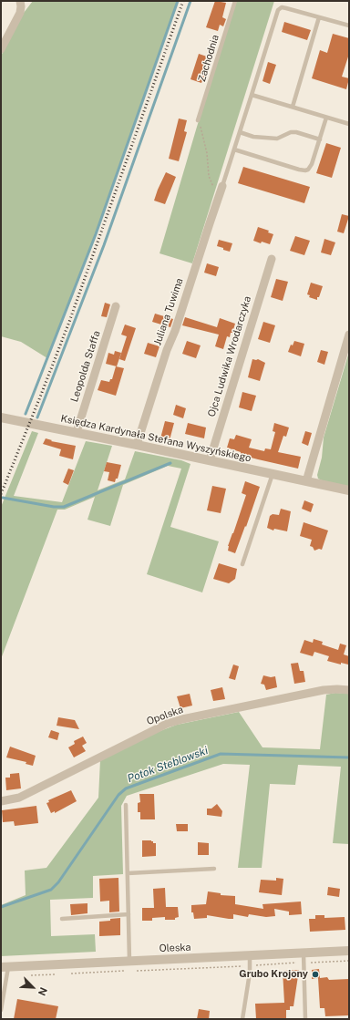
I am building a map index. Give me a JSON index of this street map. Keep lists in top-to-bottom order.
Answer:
{
  "streets": {
    "street": [
      "Juliana Tuwima",
      "Ojca Ludwika Wrodarczyka",
      "Leopolda Staffa",
      "Księdza Kardynała Stefana Wyszyńskiego",
      "Opolska",
      "Oleska"
    ],
    "lane": ["Zachodnia"]
  },
  "crossings": [
    ["Juliana Tuwima", "Księdza Kardynała Stefana Wyszyńskiego"],
    ["Ojca Ludwika Wrodarczyka", "Księdza Kardynała Stefana Wyszyńskiego"],
    ["Leopolda Staffa", "Księdza Kardynała Stefana Wyszyńskiego"]
  ],
  "water": ["Potok Steblowski"],
  "places": ["Grubo Krojony"],
  "north": "bottom right"
}
